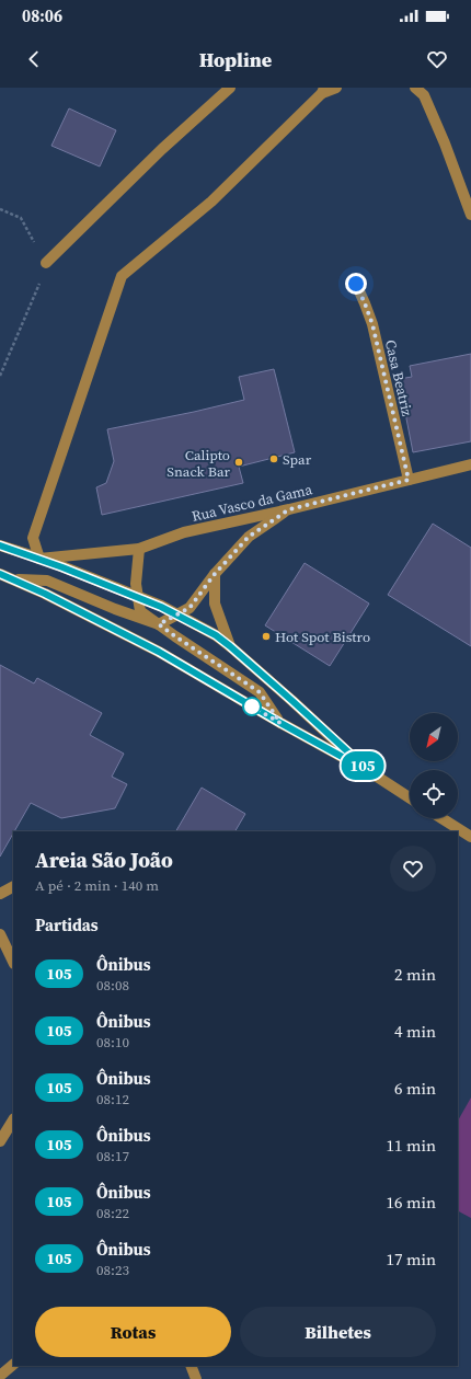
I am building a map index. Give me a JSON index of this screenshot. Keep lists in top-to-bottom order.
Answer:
{
  "streets": {
    "street": ["Casa Beatriz", "Rua Vasco da Gama"]
  },
  "crossings": [
    ["Casa Beatriz", "Rua Vasco da Gama"]
  ],
  "places": ["Spar", "Calipto Snack Bar", "Hot Spot Bistro"],
  "lines": ["bus line 105"],
  "north": "bottom left",
  "page": {
    "status": "08:06",
    "header": "Hopline",
    "on_map": "105",
    "heading": [
      ["Areia São João", "A pé · 2 min · 140 m"],
      "Partidas"
    ],
    "list": [
      {
        "mark": "105",
        "name": "Ônibus",
        "note": "08:08",
        "value": "2 min"
      },
      {
        "mark": "105",
        "name": "Ônibus",
        "note": "08:10",
        "value": "4 min"
      },
      {
        "mark": "105",
        "name": "Ônibus",
        "note": "08:12",
        "value": "6 min"
      },
      {
        "mark": "105",
        "name": "Ônibus",
        "note": "08:17",
        "value": "11 min"
      },
      {
        "mark": "105",
        "name": "Ônibus",
        "note": "08:22",
        "value": "16 min"
      },
      {
        "mark": "105",
        "name": "Ônibus",
        "note": "08:23",
        "value": "17 min"
      }
    ],
    "buttons": ["Rotas", "Bilhetes"]
  }
}
